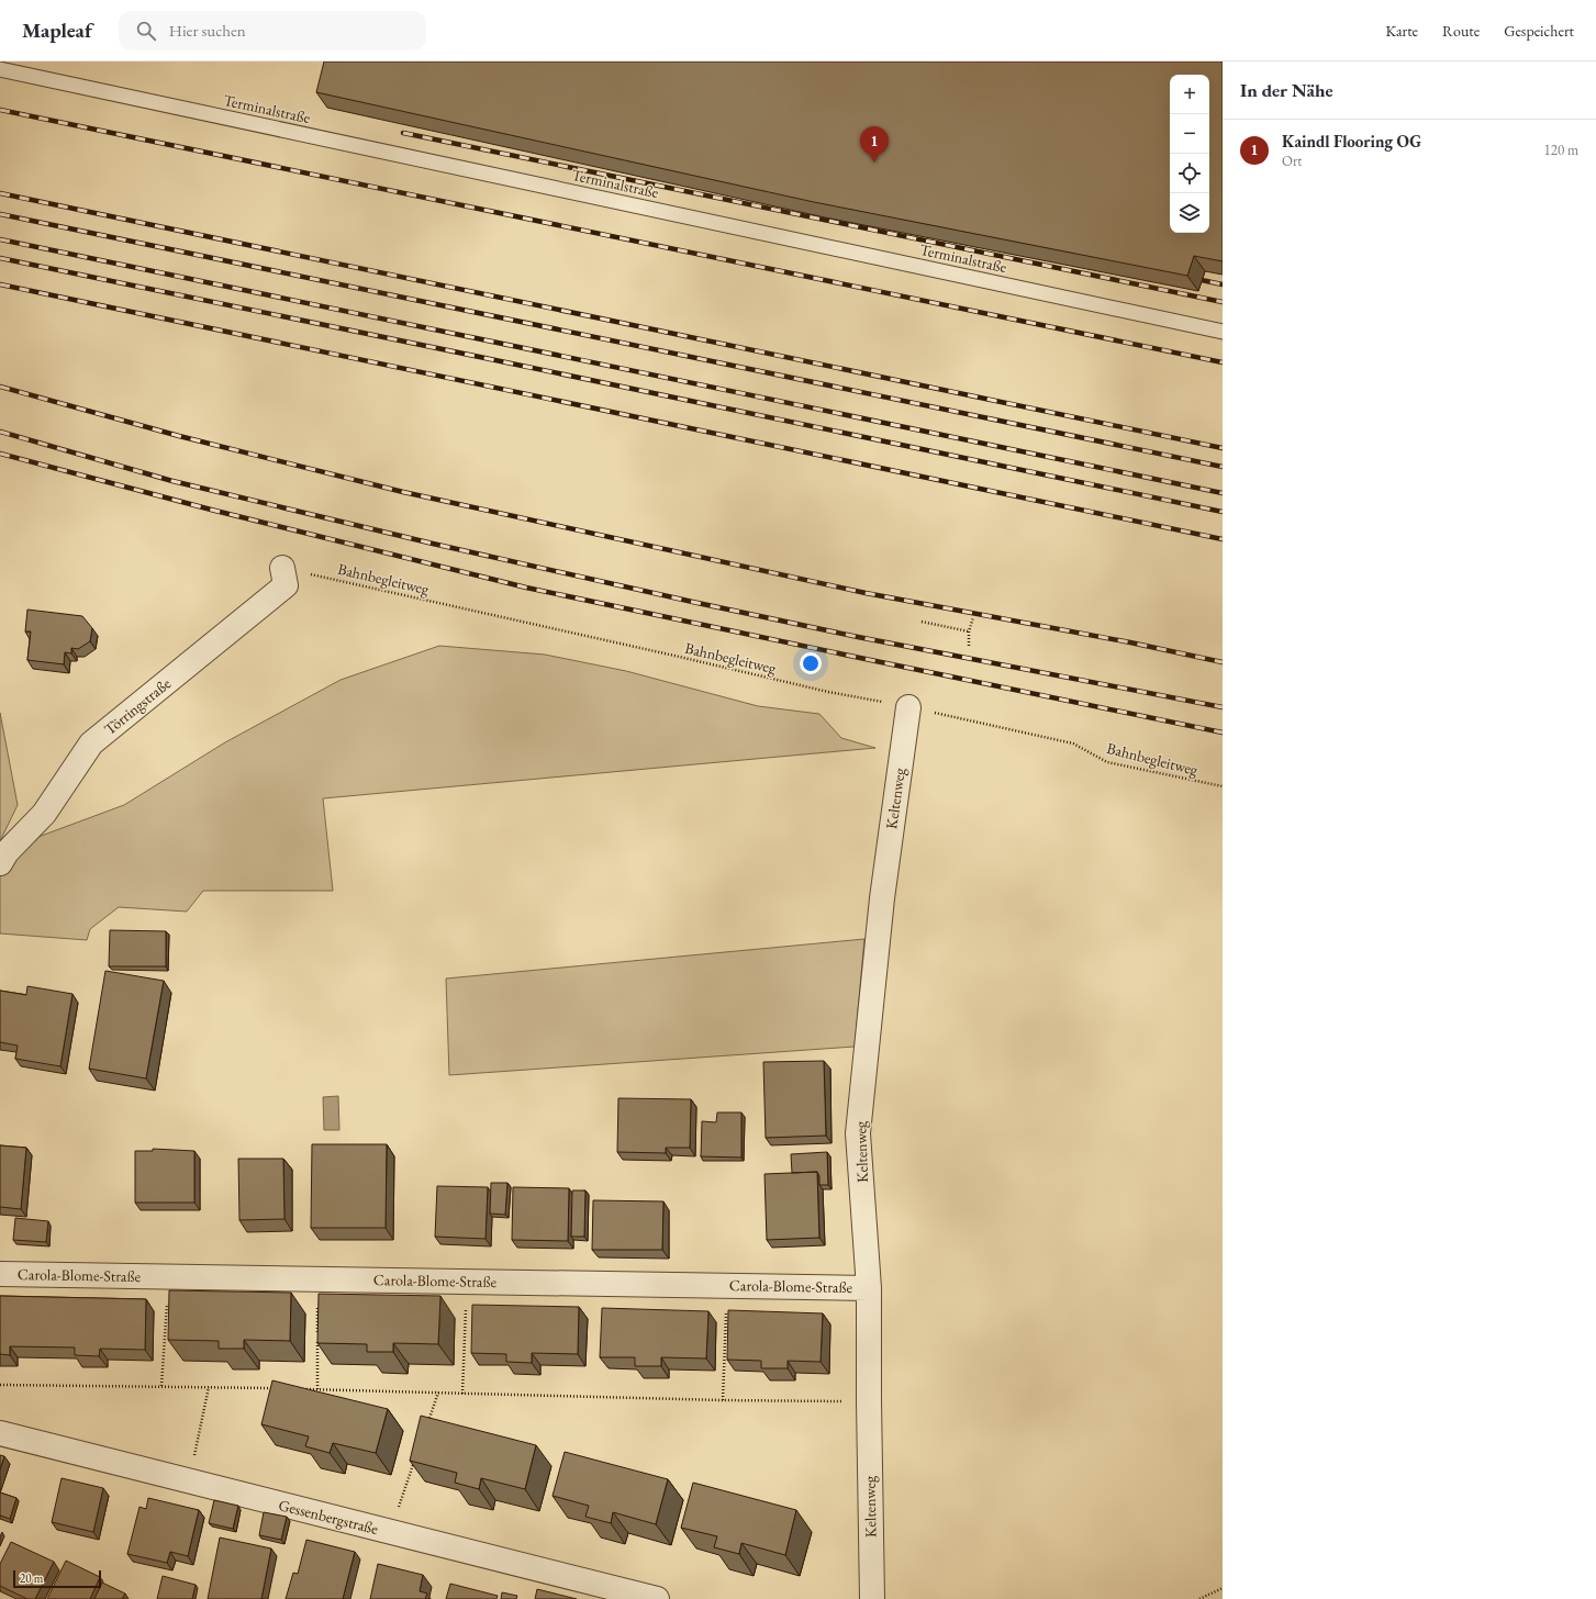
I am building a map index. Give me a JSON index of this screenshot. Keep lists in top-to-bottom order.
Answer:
{
  "streets": {
    "street": [
      "Törringstraße",
      "Keltenweg",
      "Carola-Blome-Straße",
      "Gessenbergstraße"
    ],
    "lane": ["Terminalstraße"],
    "path": ["Bahnbegleitweg"]
  },
  "crossings": [
    ["Bahnbegleitweg", "Törringstraße"],
    ["Bahnbegleitweg", "Keltenweg"],
    ["Keltenweg", "Carola-Blome-Straße"]
  ],
  "scale_bar": "20 m",
  "page": {
    "header": "Mapleaf",
    "search": "Hier suchen",
    "nav": ["Karte", "Route", "Gespeichert"],
    "heading": "In der Nähe",
    "map_buttons": ["+", "−"],
    "list": [
      {
        "mark": "1",
        "name": "Kaindl Flooring OG",
        "note": "Ort",
        "value": "120 m"
      }
    ],
    "pins": "1",
    "scale": "20 m"
  }
}
